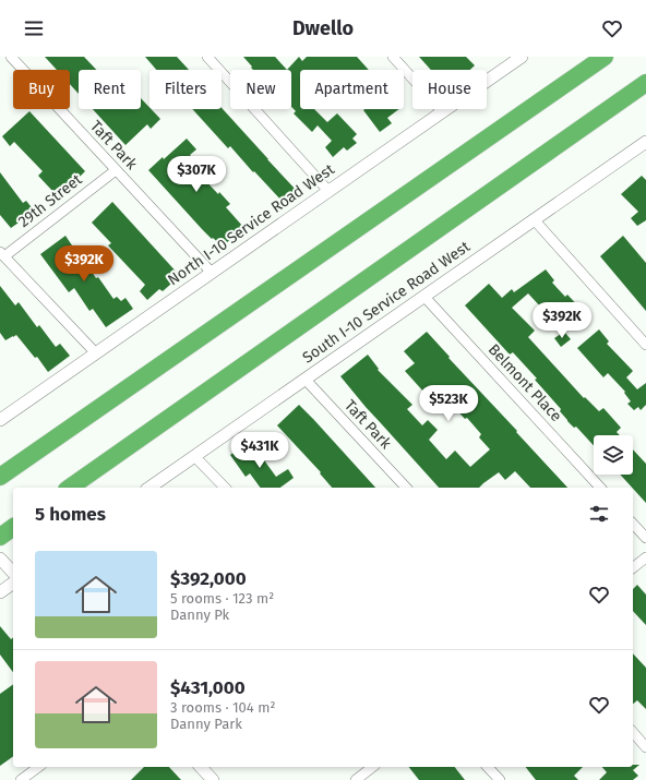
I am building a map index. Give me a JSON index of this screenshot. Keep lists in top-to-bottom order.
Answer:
{
  "streets": {
    "street": [
      "Taft Park",
      "29th Street",
      "North I-10 Service Road West",
      "South I-10 Service Road West",
      "Belmont Place"
    ]
  },
  "crossings": [
    ["Taft Park", "29th Street"],
    ["Taft Park", "North I-10 Service Road West"],
    ["Taft Park", "South I-10 Service Road West"],
    ["South I-10 Service Road West", "Belmont Place"]
  ],
  "page": {
    "header": "Dwello",
    "chip": [
      "Buy",
      "Rent",
      "Filters",
      "New",
      "Apartment",
      "House"
    ],
    "price": [
      "$307K",
      "$392K",
      "$392K",
      "$523K",
      "$431K"
    ],
    "heading": "5 homes",
    "list": [
      {
        "name": "$392,000",
        "note": "5 rooms · 123 m² · Danny Pk"
      },
      {
        "name": "$431,000",
        "note": "3 rooms · 104 m² · Danny Park"
      }
    ]
  }
}
